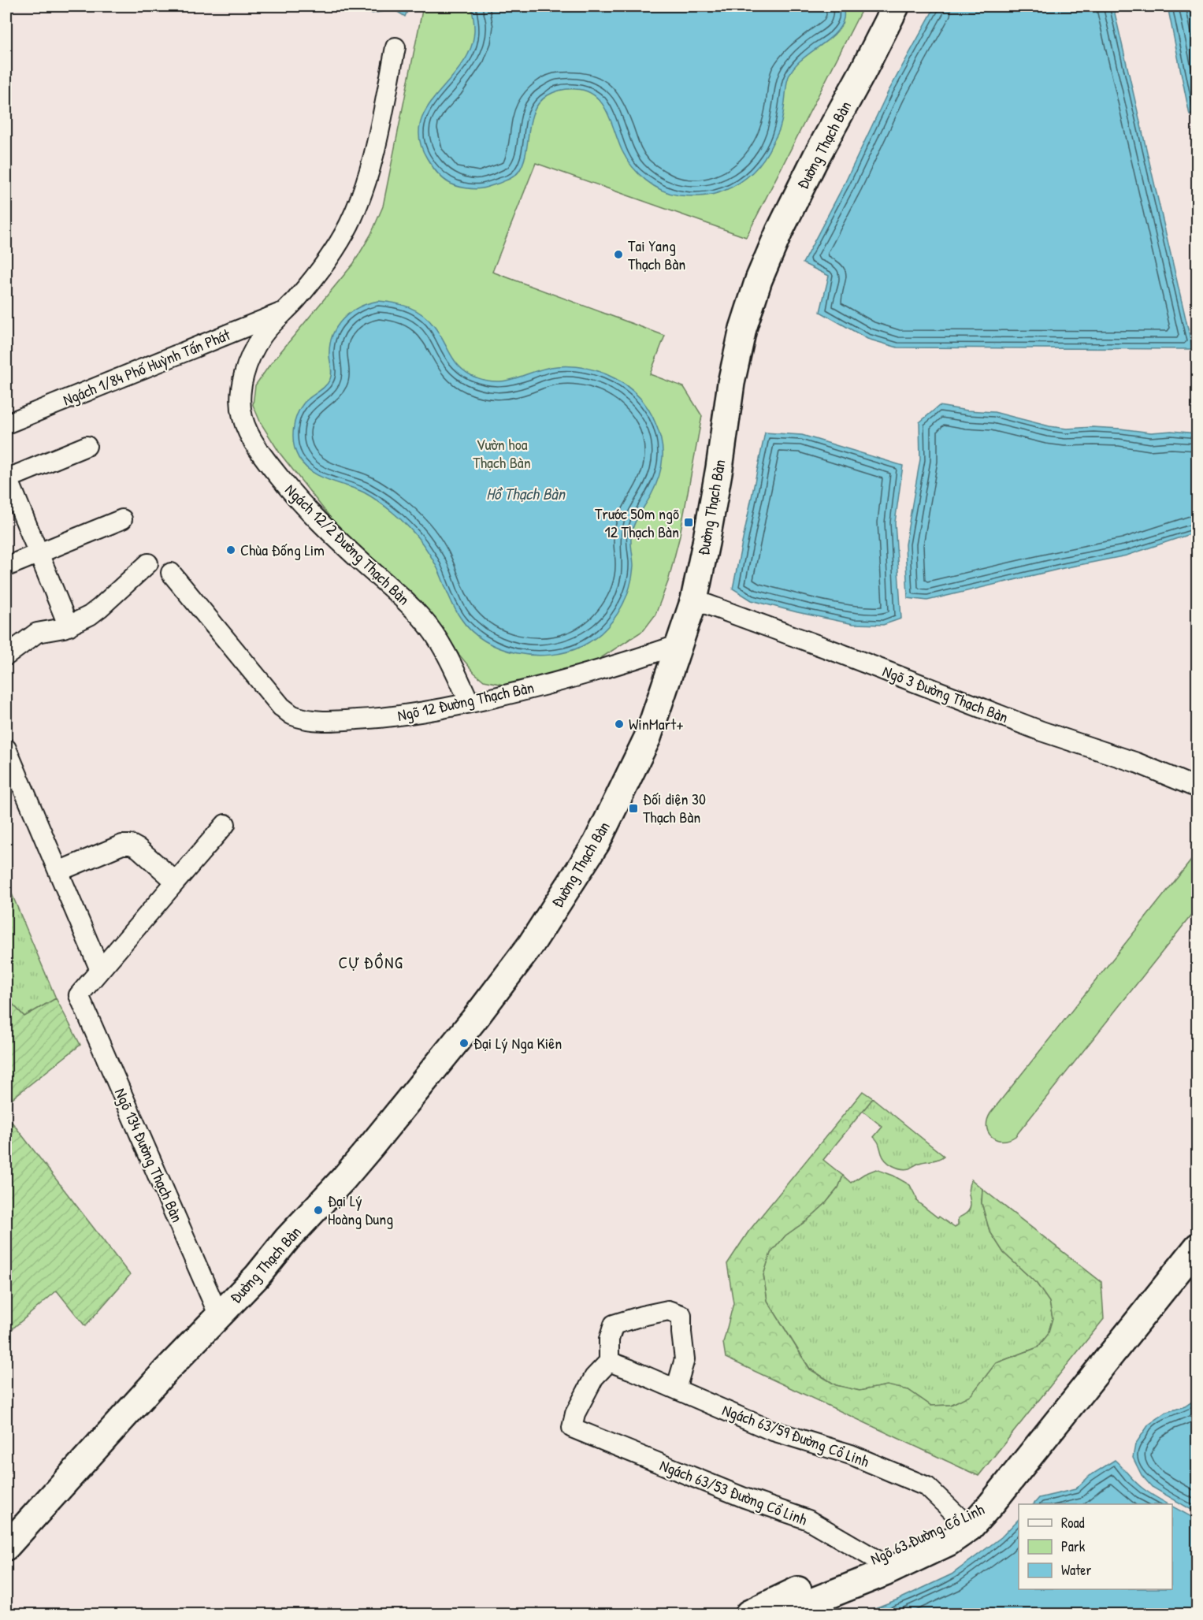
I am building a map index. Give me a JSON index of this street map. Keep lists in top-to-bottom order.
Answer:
{
  "streets": {
    "main road": ["Đường Thạch Bàn", "Ngõ 63 Đường Cổ Linh"],
    "street": [
      "Ngách 1/84 Phố Huỳnh Tấn Phát",
      "Ngách 12/2 Đường Thạch Bàn",
      "Ngõ 3 Đường Thạch Bàn",
      "Ngõ 12 Đường Thạch Bàn",
      "Ngõ 134 Đường Thạch Bàn",
      "Ngách 63/59 Đường Cổ Linh",
      "Ngách 63/53 Đường Cổ Linh"
    ]
  },
  "crossings": [
    ["Đường Thạch Bàn", "Ngõ 3 Đường Thạch Bàn"],
    ["Đường Thạch Bàn", "Ngõ 12 Đường Thạch Bàn"],
    ["Đường Thạch Bàn", "Ngõ 134 Đường Thạch Bàn"],
    ["Ngách 1/84 Phố Huỳnh Tấn Phát", "Ngách 12/2 Đường Thạch Bàn"],
    ["Ngách 12/2 Đường Thạch Bàn", "Ngõ 12 Đường Thạch Bàn"],
    ["Ngách 63/59 Đường Cổ Linh", "Ngách 63/53 Đường Cổ Linh"],
    ["Ngách 63/59 Đường Cổ Linh", "Ngõ 63 Đường Cổ Linh"],
    ["Ngách 63/53 Đường Cổ Linh", "Ngõ 63 Đường Cổ Linh"]
  ],
  "districts": ["CỰ ĐỒNG"],
  "water": ["Hồ Thạch Bàn"],
  "parks": ["Vườn hoa Thạch Bàn"],
  "places": {
    "other": [
      "Tai Yang Thạch Bàn",
      "Chùa Đống Lim",
      "WinMart+",
      "Đại Lý Nga Kiên",
      "Đại Lý Hoàng Dung"
    ],
    "transit": ["Trước 50m ngõ 12 Thạch Bàn", "Đối diện 30 Thạch Bàn"]
  },
  "legend": ["Road", "Park", "Water"]
}
